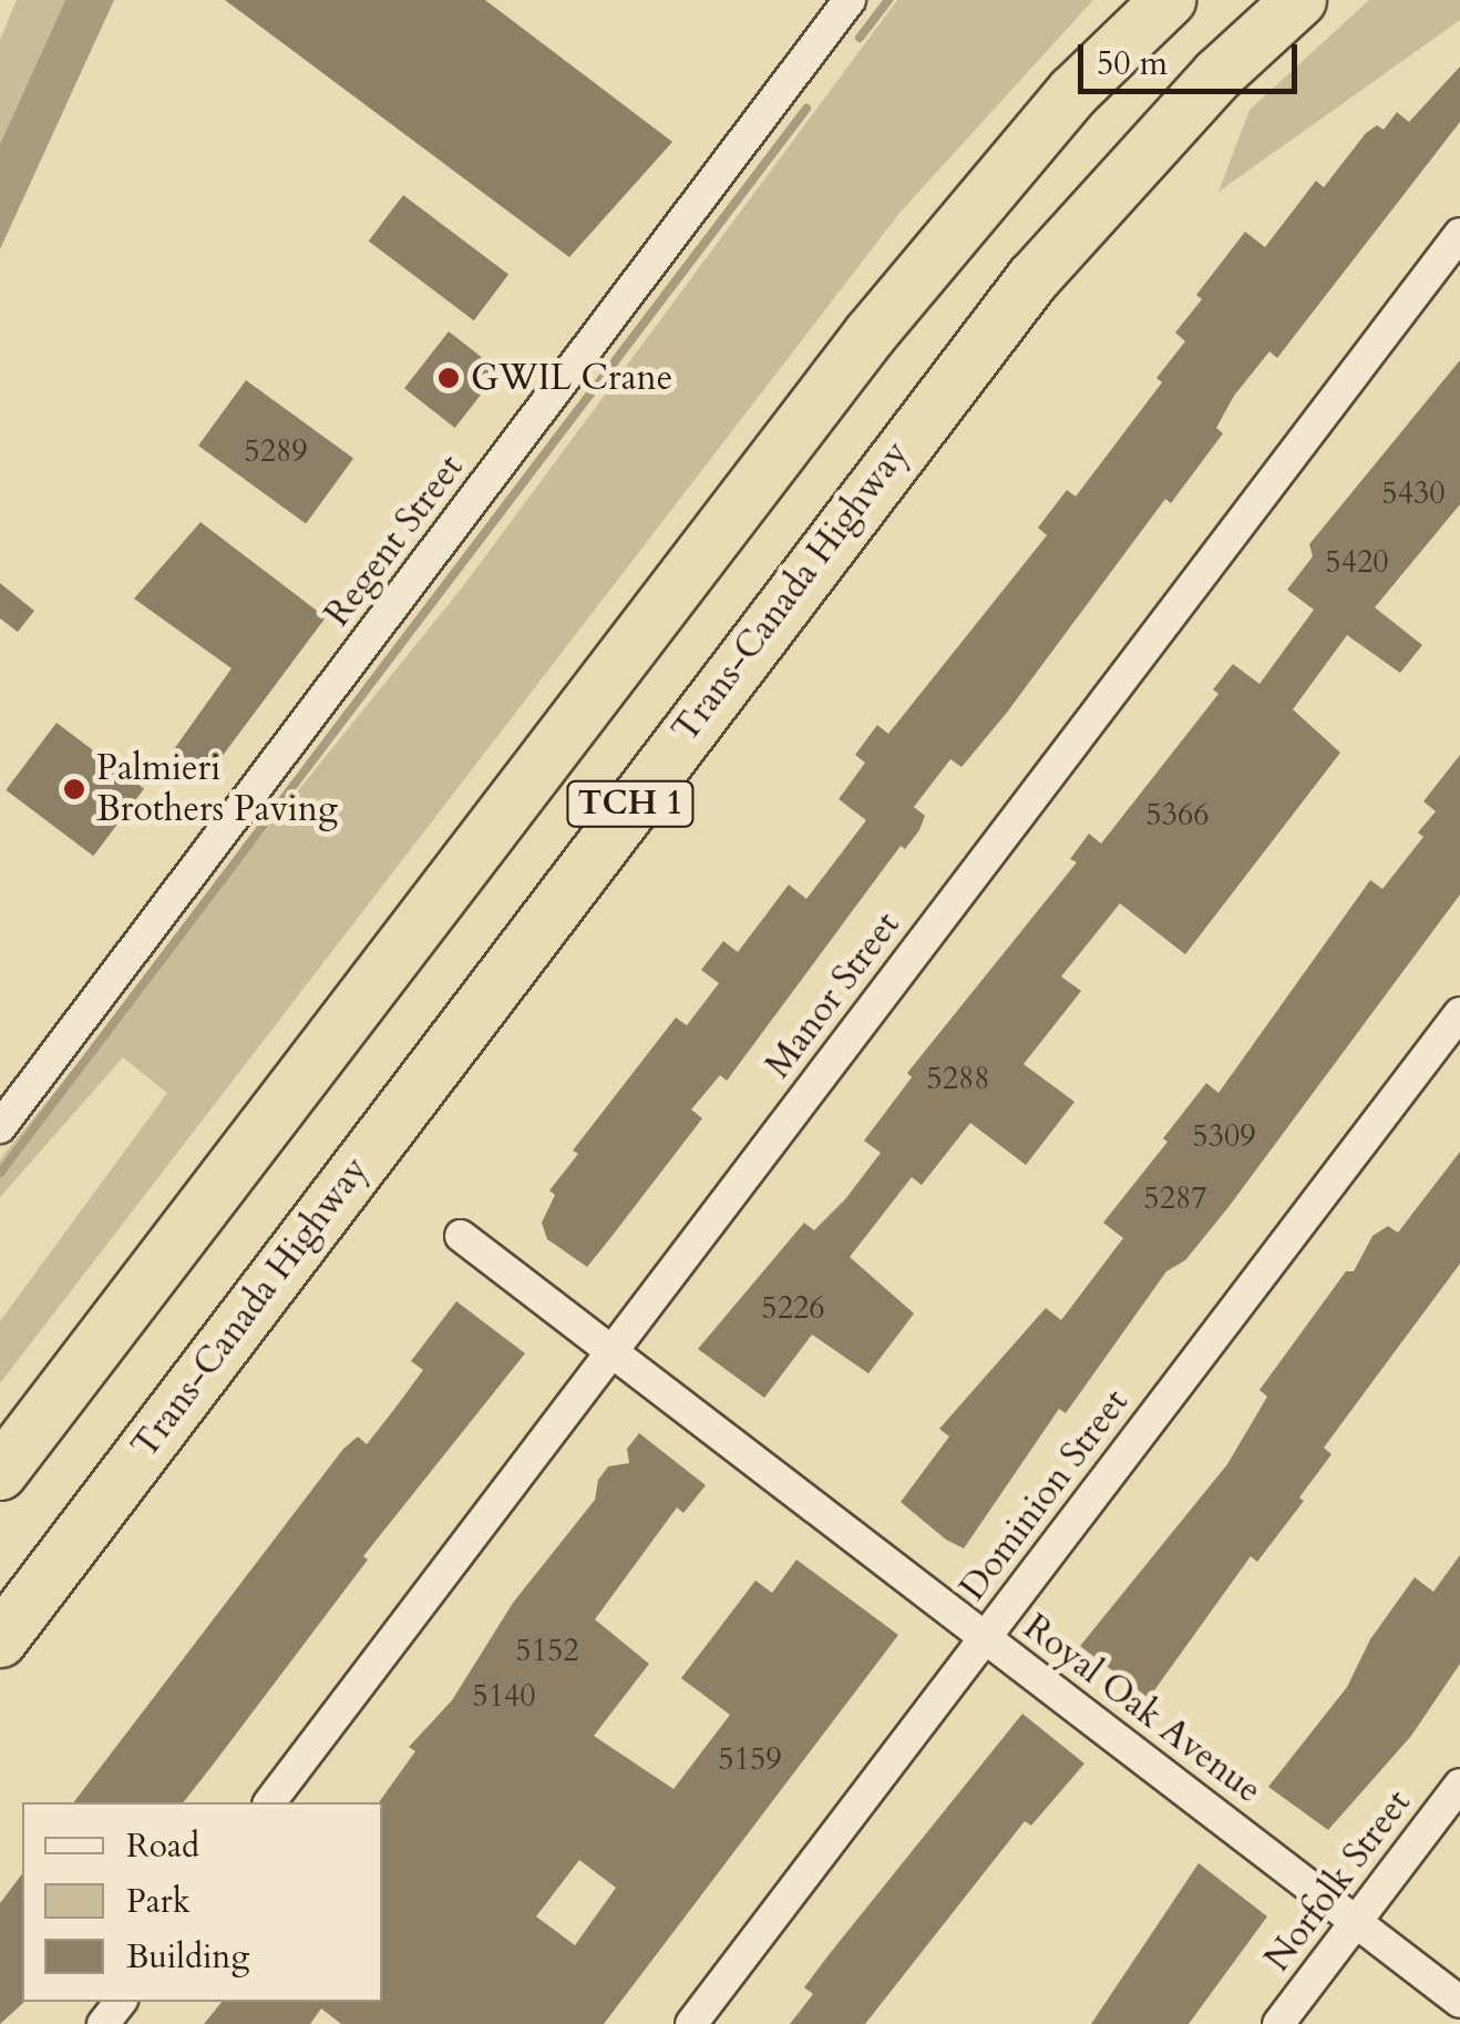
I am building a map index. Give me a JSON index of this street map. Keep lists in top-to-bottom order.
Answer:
{
  "streets": {
    "highway": ["Trans-Canada Highway", "TCH 1"],
    "street": [
      "Regent Street",
      "Manor Street",
      "Dominion Street",
      "Royal Oak Avenue",
      "Norfolk Street"
    ]
  },
  "crossings": [
    ["Manor Street", "Royal Oak Avenue"],
    ["Dominion Street", "Royal Oak Avenue"],
    ["Royal Oak Avenue", "Norfolk Street"]
  ],
  "places": ["GWIL Crane", "Palmieri Brothers Paving"],
  "house_numbers": [
    "5289",
    "5430",
    "5420",
    "5366",
    "5288",
    "5309",
    "5287",
    "5226",
    "5152",
    "5140",
    "5159"
  ],
  "legend": ["Road", "Park", "Building"],
  "scale_bar": "50 m"
}
